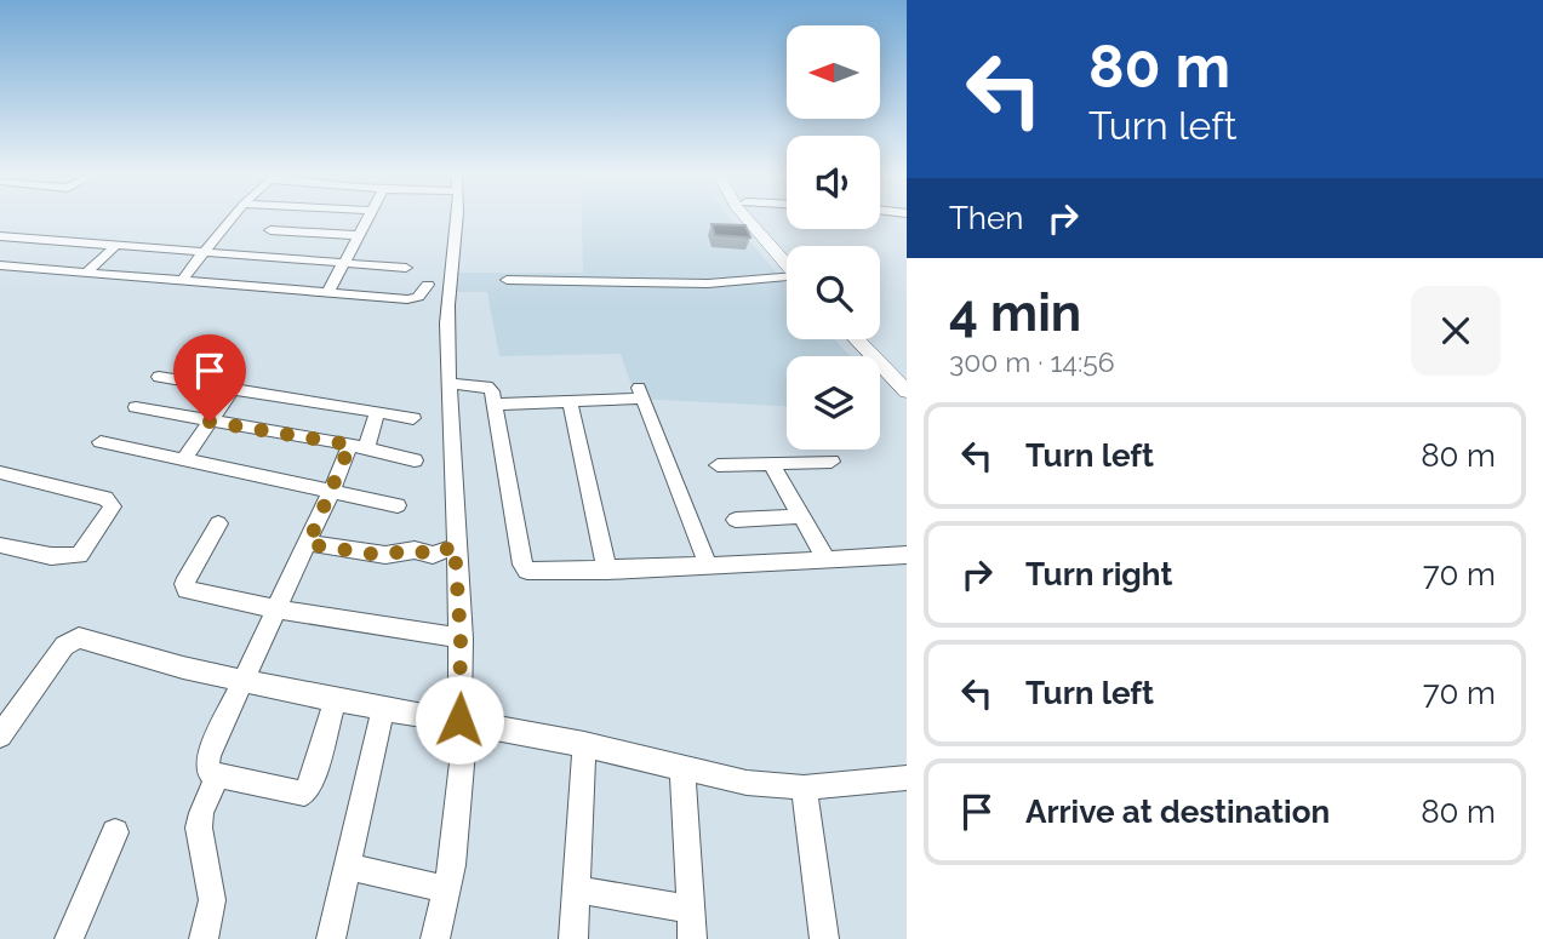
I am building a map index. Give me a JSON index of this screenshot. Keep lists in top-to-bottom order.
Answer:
{
  "north": "left",
  "page": {
    "turn": ["80 m", "Turn left"],
    "then": "Then",
    "heading": ["4 min", "300 m · 14:56"],
    "list": [
      {
        "name": "Turn left",
        "value": "80 m"
      },
      {
        "name": "Turn right",
        "value": "70 m"
      },
      {
        "name": "Turn left",
        "value": "70 m"
      },
      {
        "name": "Arrive at destination",
        "value": "80 m"
      }
    ]
  }
}
